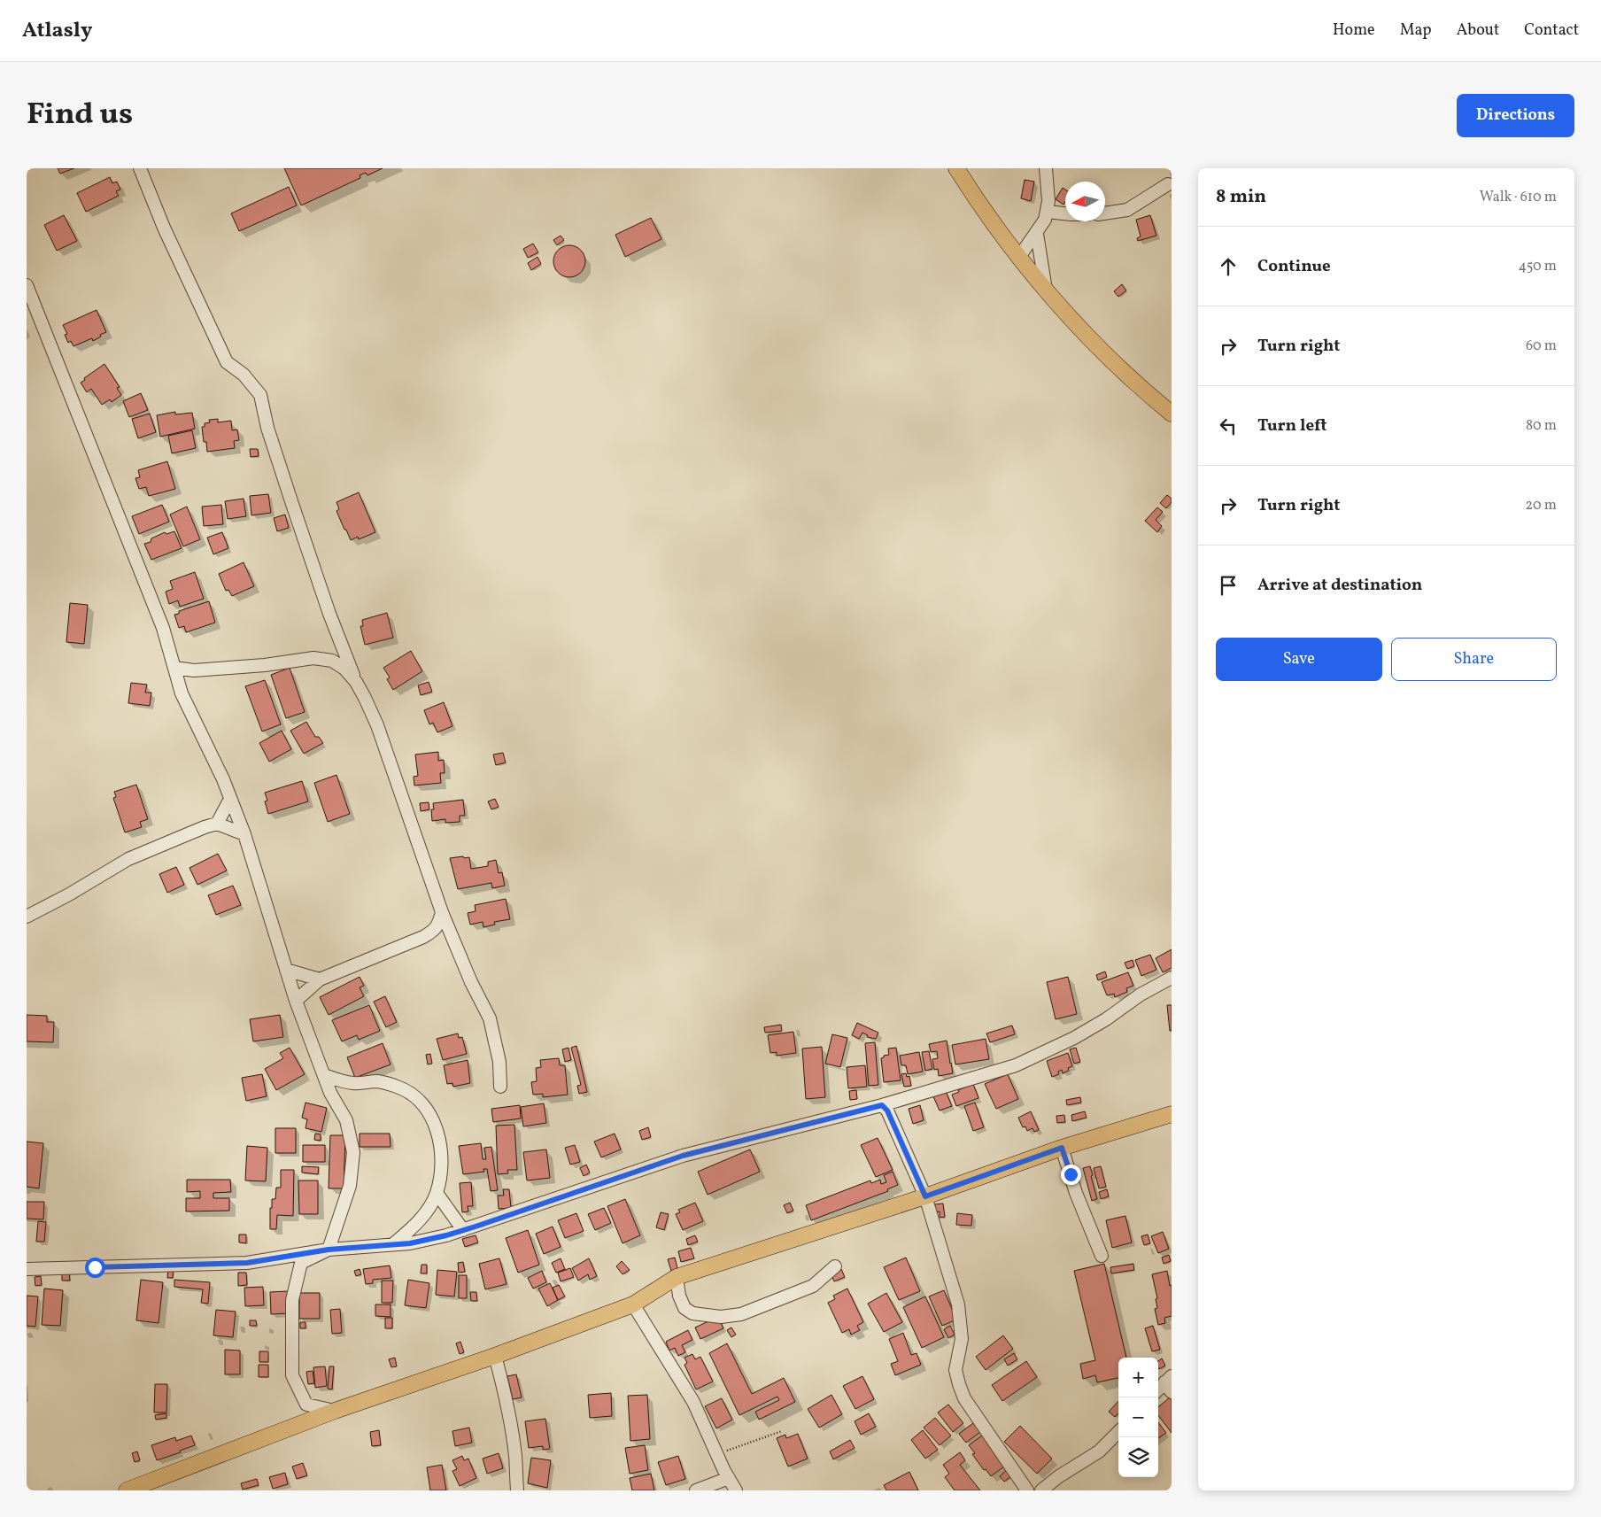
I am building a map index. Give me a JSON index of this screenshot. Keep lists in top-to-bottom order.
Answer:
{
  "north": "left",
  "page": {
    "header": "Atlasly",
    "nav": [
      "Home",
      "Map",
      "About",
      "Contact"
    ],
    "title": "Find us",
    "buttons": [
      "Directions",
      ["Save", "Share"]
    ],
    "heading": ["8 min", "Walk · 610 m"],
    "list": [
      ["Continue", "450 m"],
      ["Turn right", "60 m"],
      ["Turn left", "80 m"],
      ["Turn right", "20 m"],
      "Arrive at destination"
    ],
    "map_buttons": ["+", "−"]
  }
}
